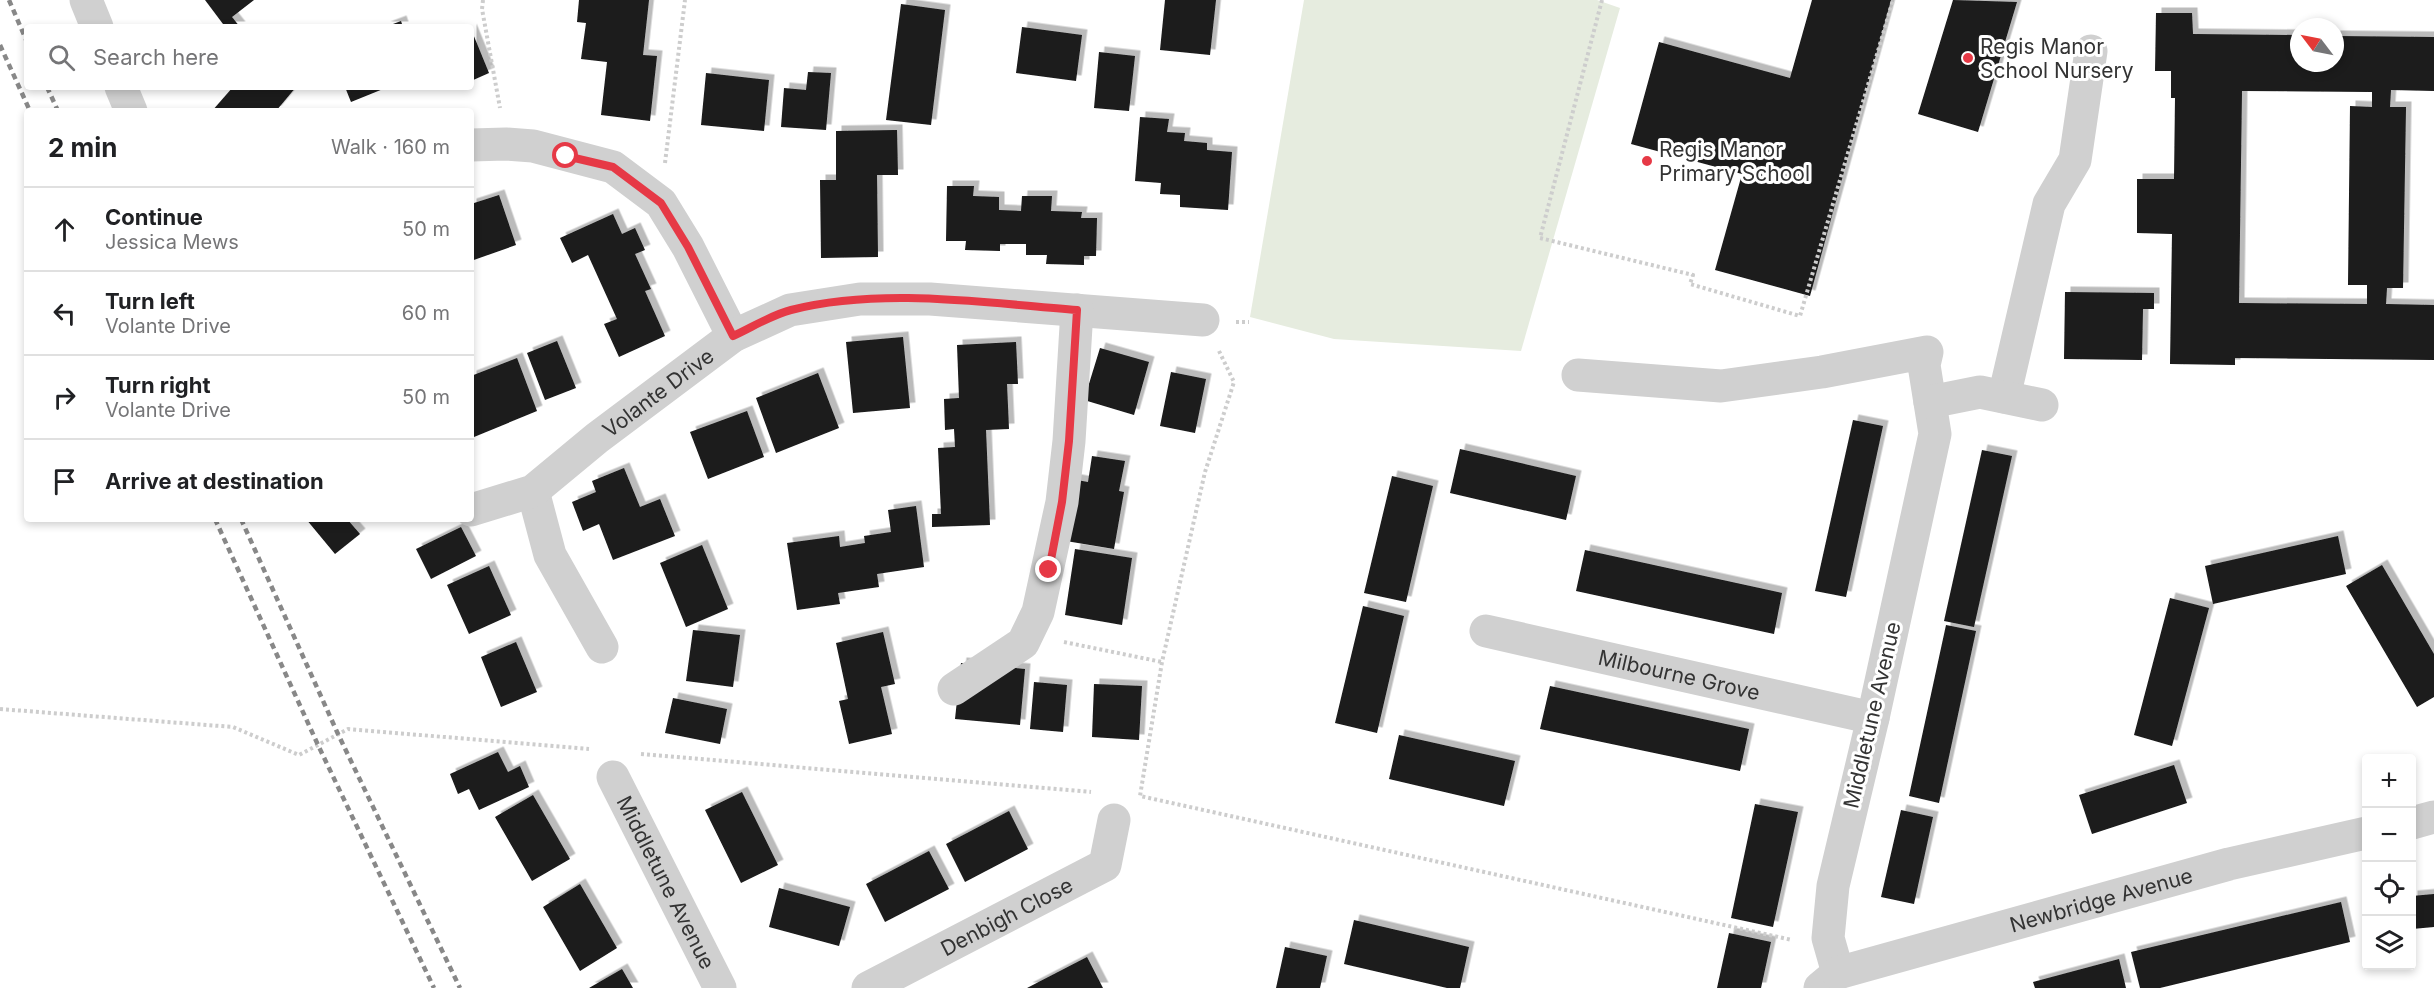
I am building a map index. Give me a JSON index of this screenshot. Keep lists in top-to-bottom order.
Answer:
{
  "streets": {
    "street": [
      "Volante Drive",
      "Milbourne Grove",
      "Middletune Avenue",
      "Newbridge Avenue",
      "Denbigh Close"
    ]
  },
  "crossings": [
    ["Milbourne Grove", "Middletune Avenue"],
    ["Middletune Avenue", "Newbridge Avenue"]
  ],
  "places": ["Regis Manor School Nursery", "Regis Manor Primary School"],
  "north": "top left",
  "page": {
    "search": "Search here",
    "heading": ["2 min", "Walk · 160 m"],
    "list": [
      ["Continue", "Jessica Mews", "50 m"],
      ["Turn left", "Volante Drive", "60 m"],
      ["Turn right", "Volante Drive", "50 m"],
      "Arrive at destination"
    ],
    "map_buttons": ["+", "−"]
  }
}
